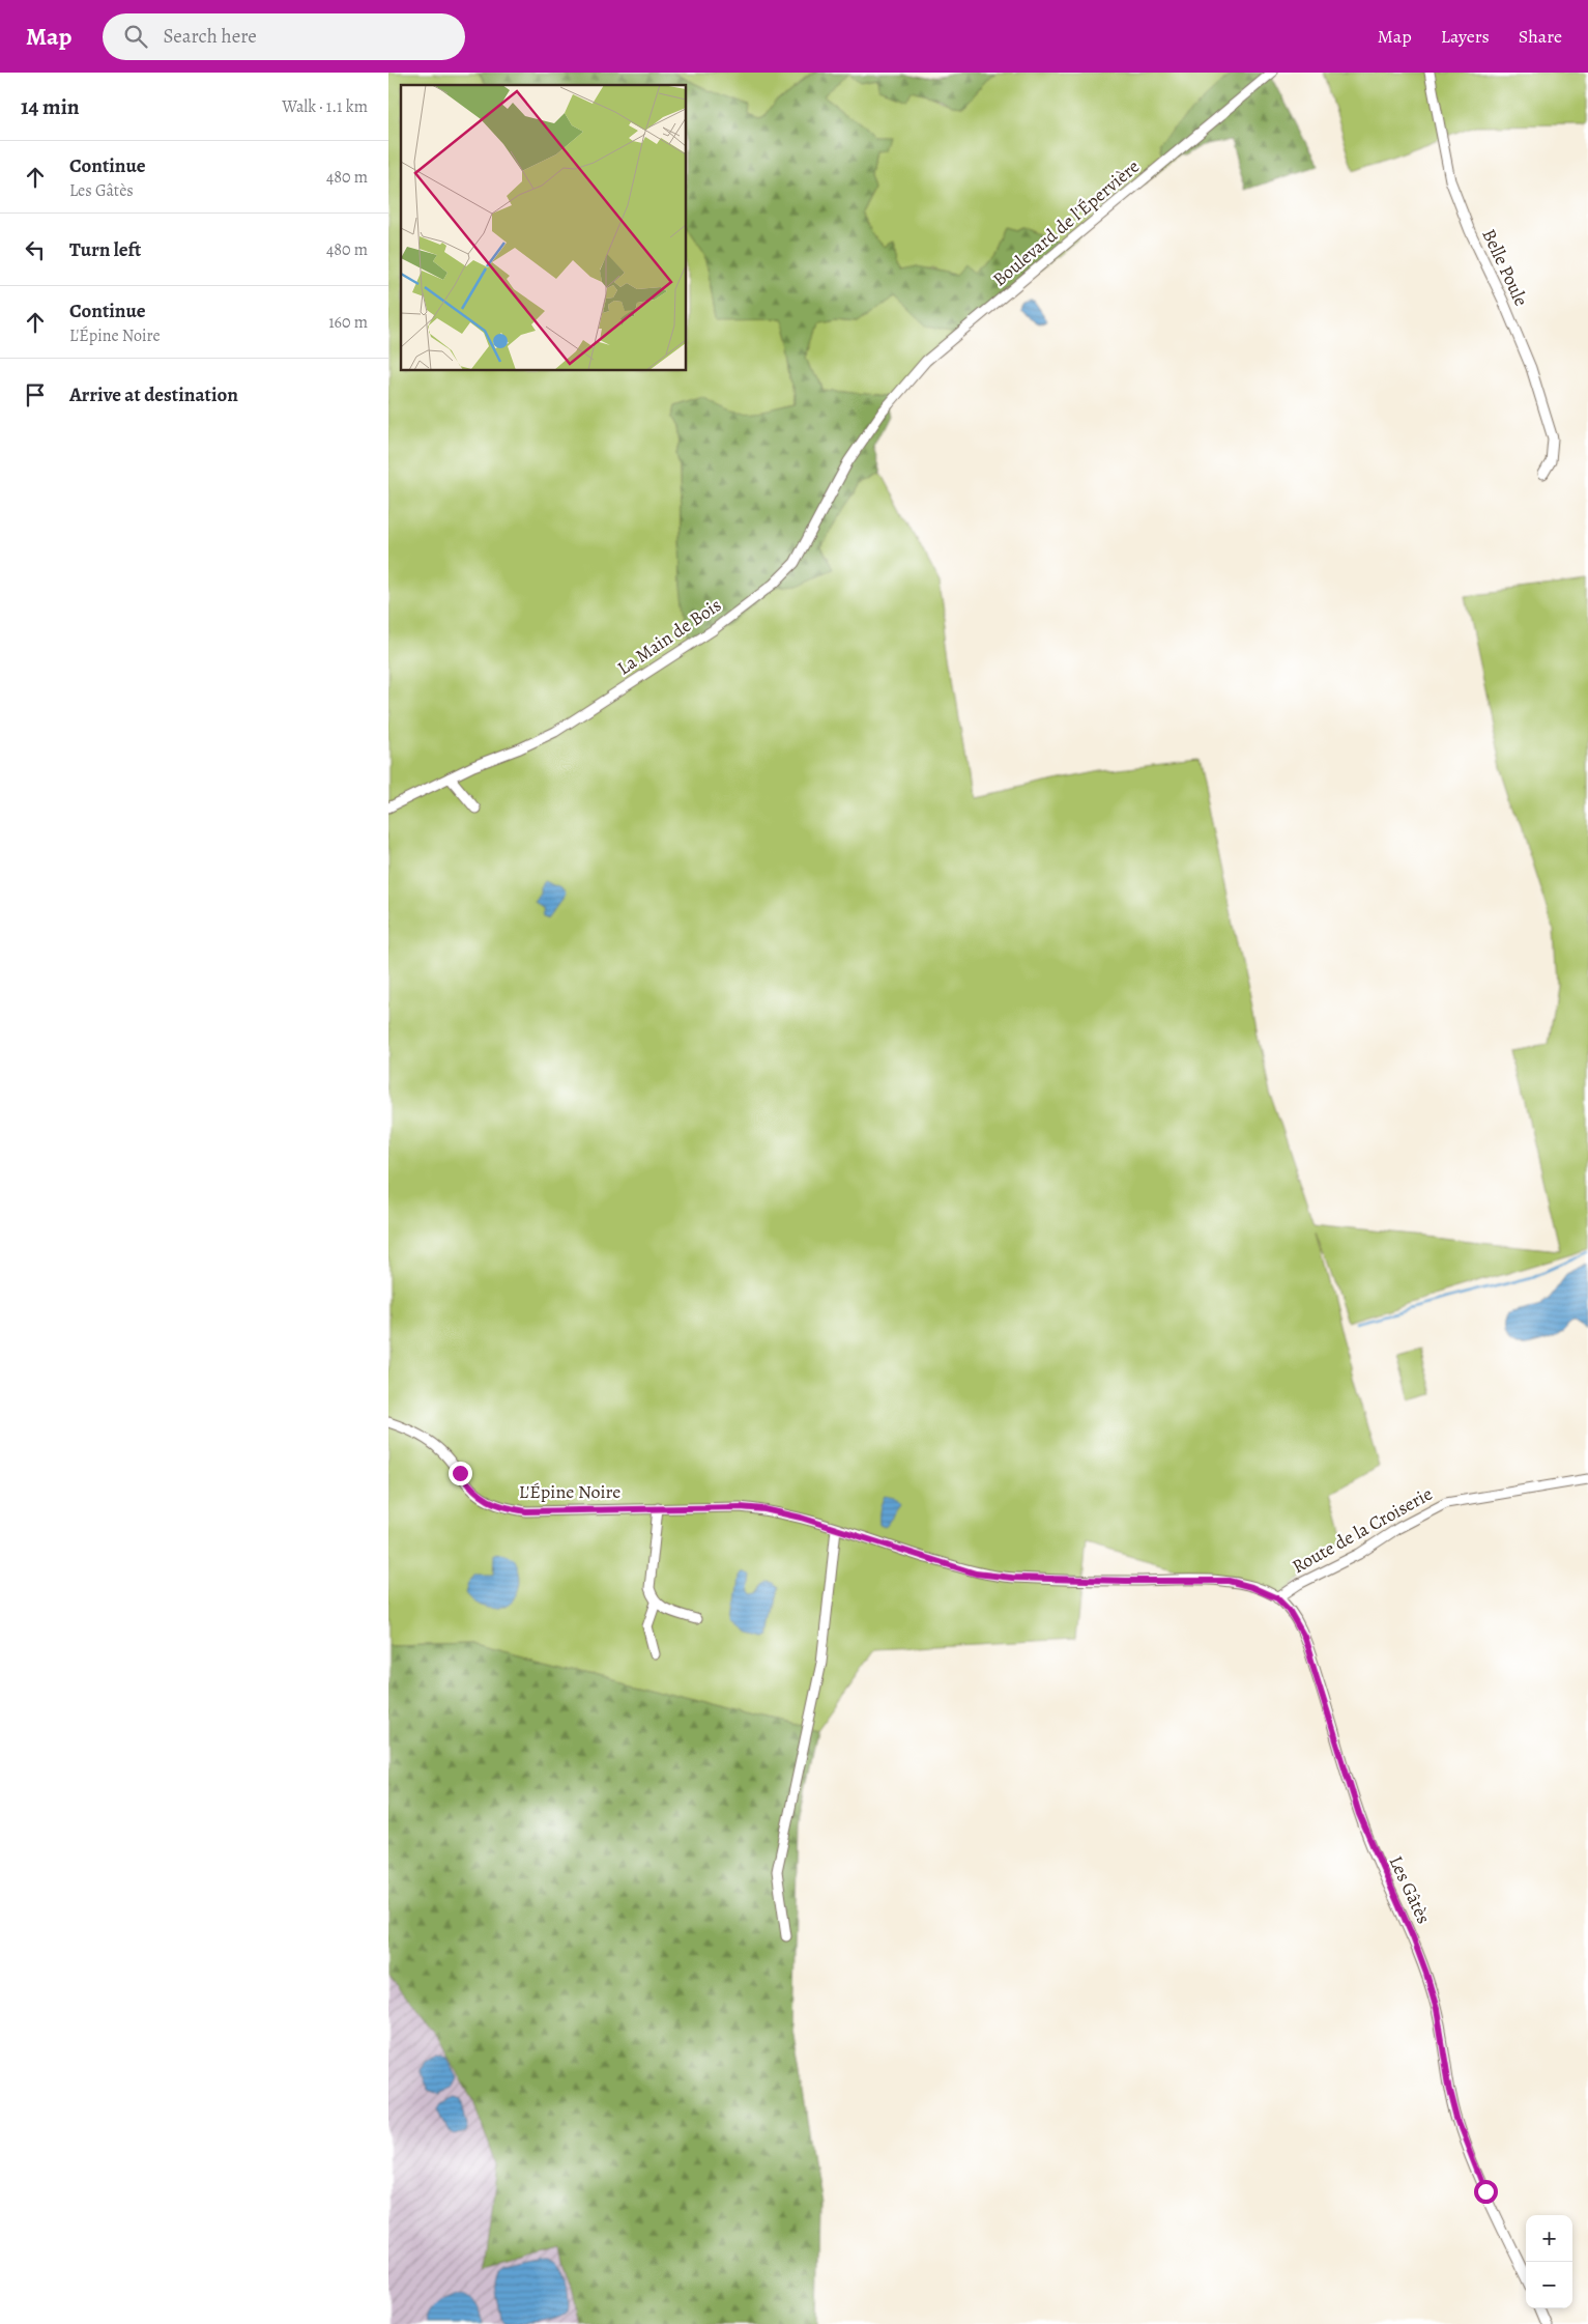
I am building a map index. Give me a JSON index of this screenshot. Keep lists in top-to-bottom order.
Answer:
{
  "streets": {
    "street": [
      "Boulevard de l'Épervière",
      "Belle Poule",
      "La Main de Bois",
      "L'Épine Noire",
      "Route de la Croiserie",
      "Les Gâtès"
    ]
  },
  "crossings": [
    ["Boulevard de l'Épervière", "La Main de Bois"],
    ["L'Épine Noire", "Route de la Croiserie"],
    ["L'Épine Noire", "Les Gâtès"],
    ["Route de la Croiserie", "Les Gâtès"]
  ],
  "page": {
    "header": "Map",
    "search": "Search here",
    "nav": ["Map", "Layers", "Share"],
    "heading": ["14 min", "Walk · 1.1 km"],
    "list": [
      ["Continue", "Les Gâtès", "480 m"],
      ["Turn left", "480 m"],
      ["Continue", "L'Épine Noire", "160 m"],
      "Arrive at destination"
    ],
    "map_buttons": ["+", "−"]
  }
}
